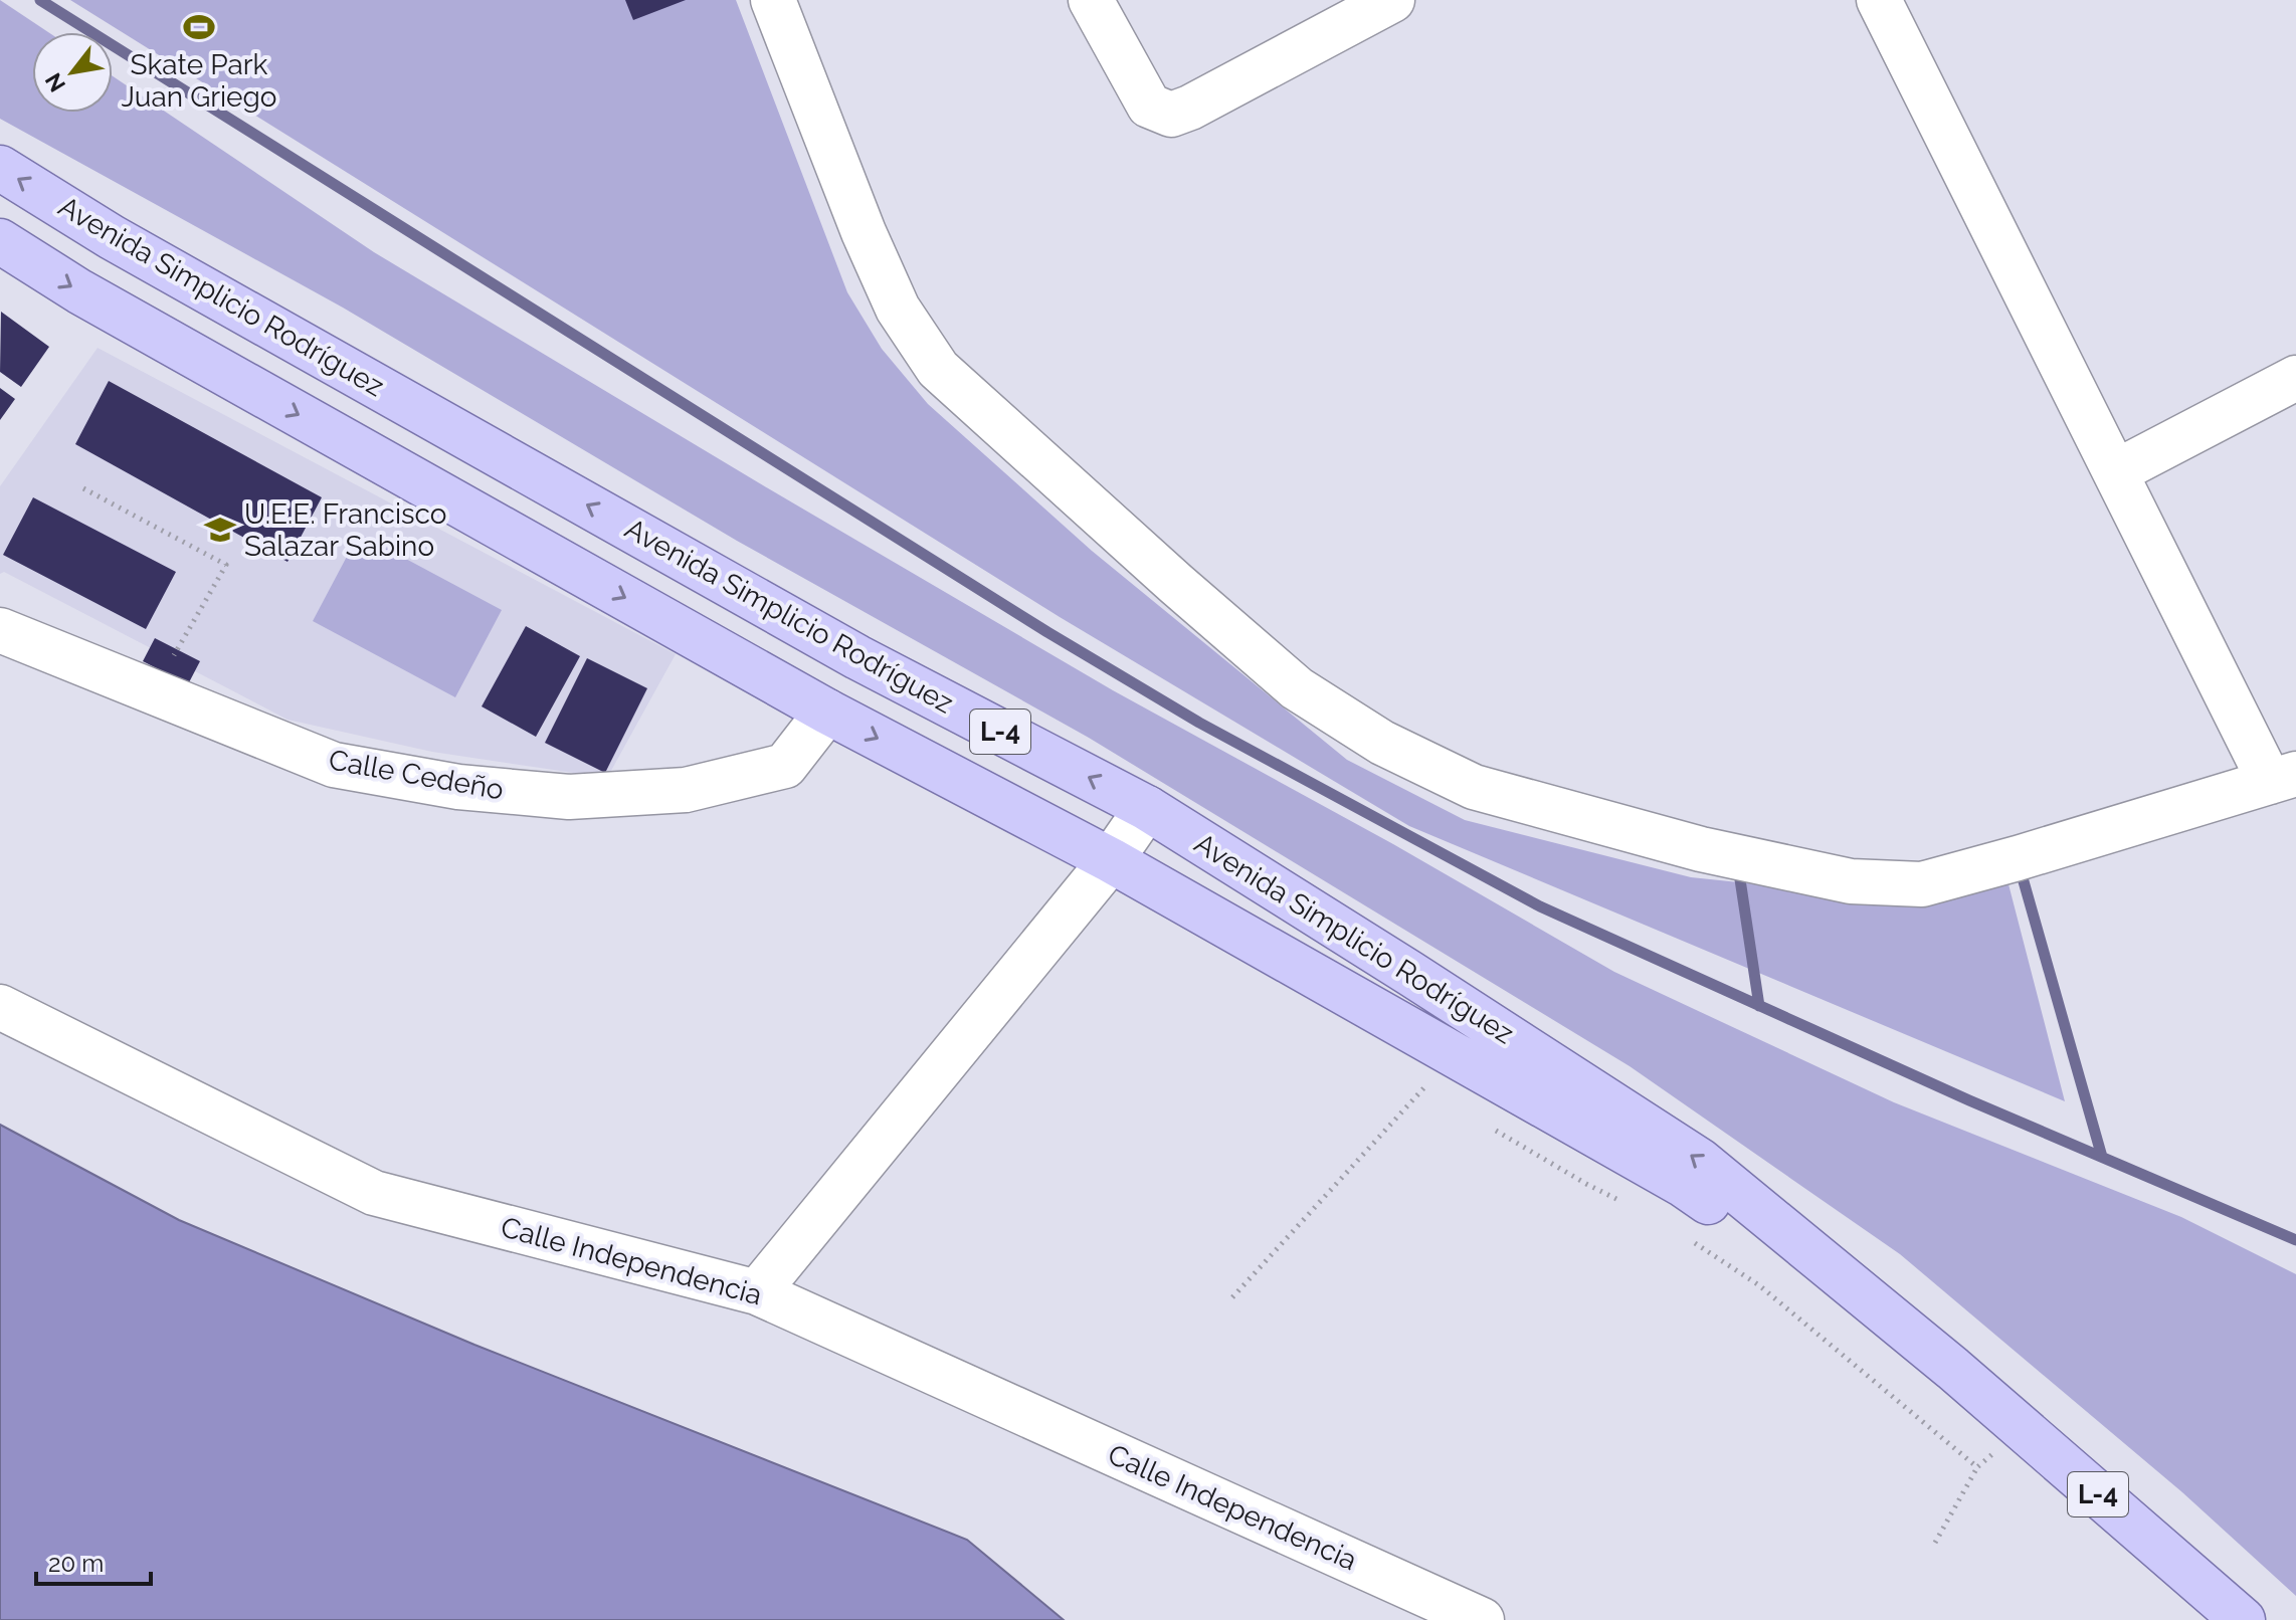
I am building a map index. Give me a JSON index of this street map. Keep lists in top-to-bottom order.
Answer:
{
  "streets": {
    "main road": ["Avenida Simplicio Rodríguez", "L-4"],
    "street": ["Calle Cedeño", "Calle Independencia"]
  },
  "crossings": [
    ["Avenida Simplicio Rodríguez", "Calle Cedeño"]
  ],
  "places": {
    "sports": ["Skate Park Juan Griego"],
    "school or university": ["U.E.E. Francisco Salazar Sabino"]
  },
  "scale_bar": "20 m",
  "north": "bottom left"
}
